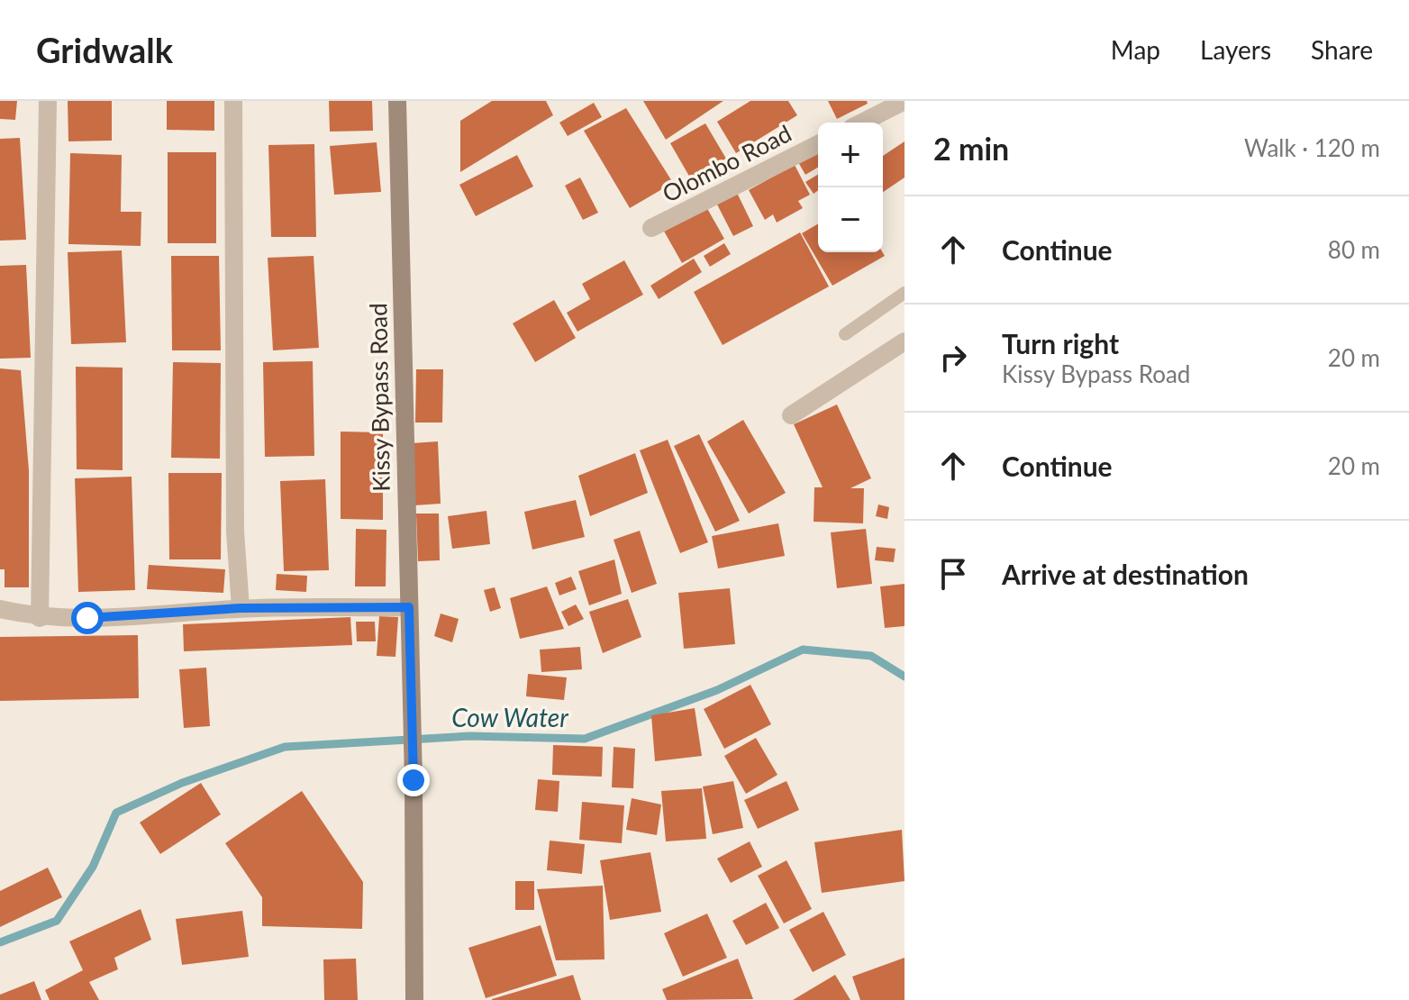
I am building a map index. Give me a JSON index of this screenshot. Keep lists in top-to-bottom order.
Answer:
{
  "streets": {
    "main road": ["Kissy Bypass Road"],
    "street": ["Olombo Road"]
  },
  "water": ["Cow Water"],
  "page": {
    "header": "Gridwalk",
    "nav": ["Map", "Layers", "Share"],
    "heading": ["2 min", "Walk · 120 m"],
    "map_buttons": ["+", "−"],
    "list": [
      ["Continue", "80 m"],
      ["Turn right", "Kissy Bypass Road", "20 m"],
      ["Continue", "20 m"],
      "Arrive at destination"
    ]
  }
}
